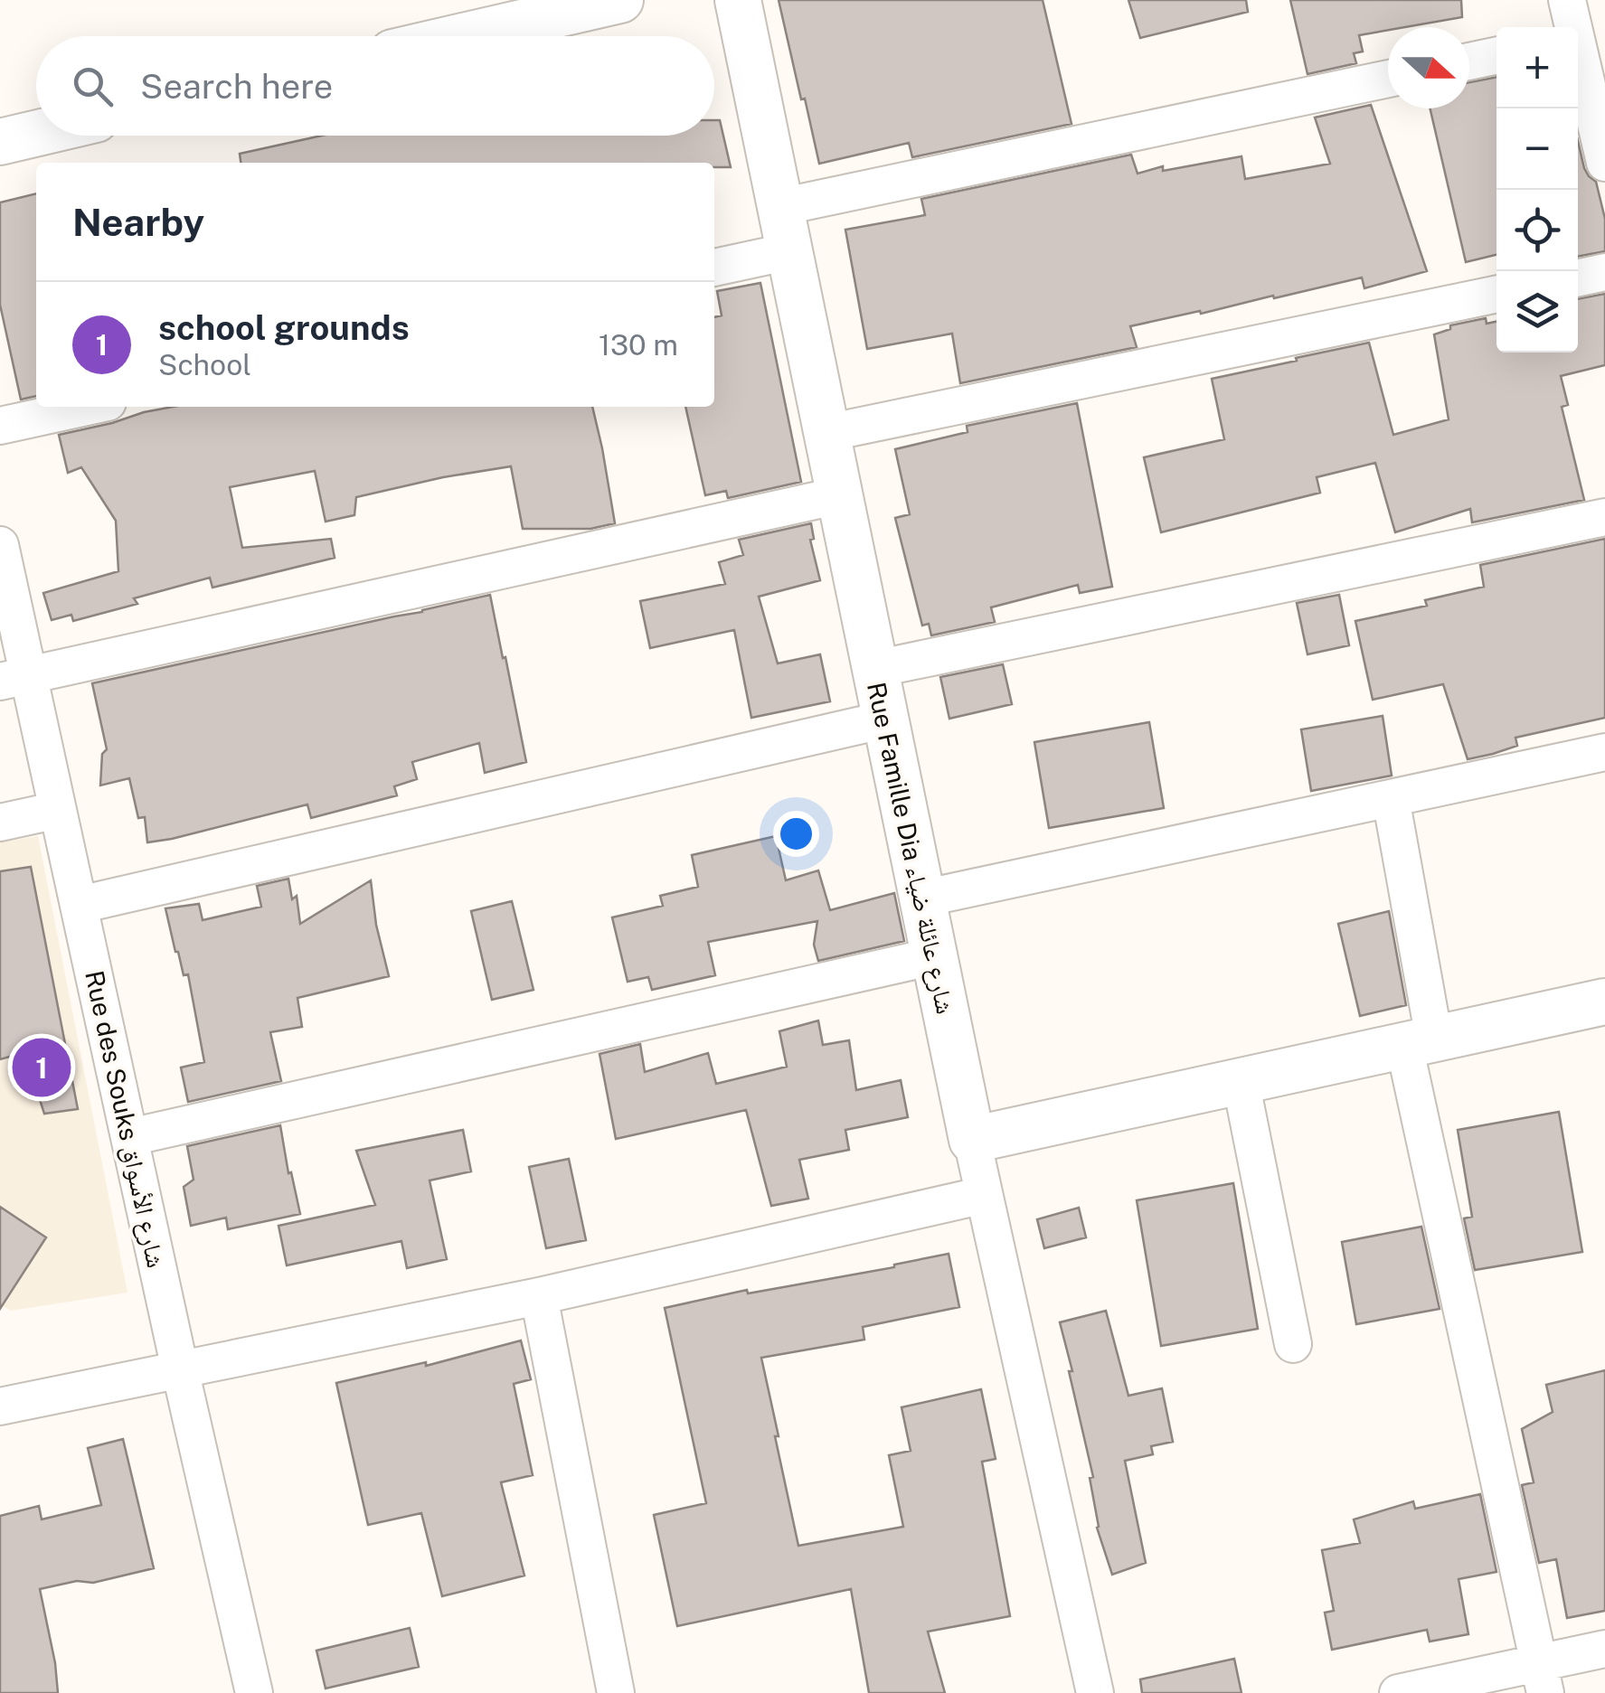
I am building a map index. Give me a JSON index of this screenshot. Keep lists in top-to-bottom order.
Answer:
{
  "streets": {
    "street": ["Rue Famille Dia شارع عائلة ضياء", "Rue des Souks شارع الأسواق"]
  },
  "north": "right",
  "page": {
    "map_buttons": ["+", "−"],
    "search": "Search here",
    "heading": "Nearby",
    "list": [
      {
        "mark": "1",
        "name": "school grounds",
        "note": "School",
        "value": "130 m"
      }
    ],
    "pins": "1"
  }
}
